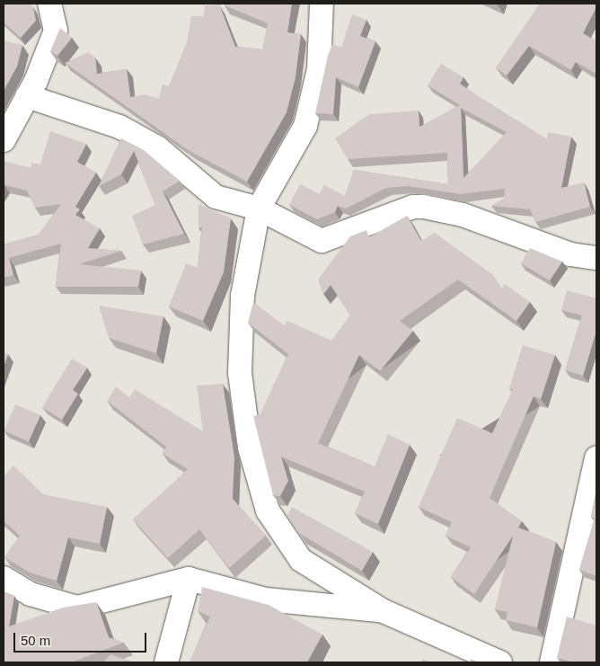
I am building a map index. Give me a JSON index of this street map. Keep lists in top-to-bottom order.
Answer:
{
  "scale_bar": "50 m"
}
